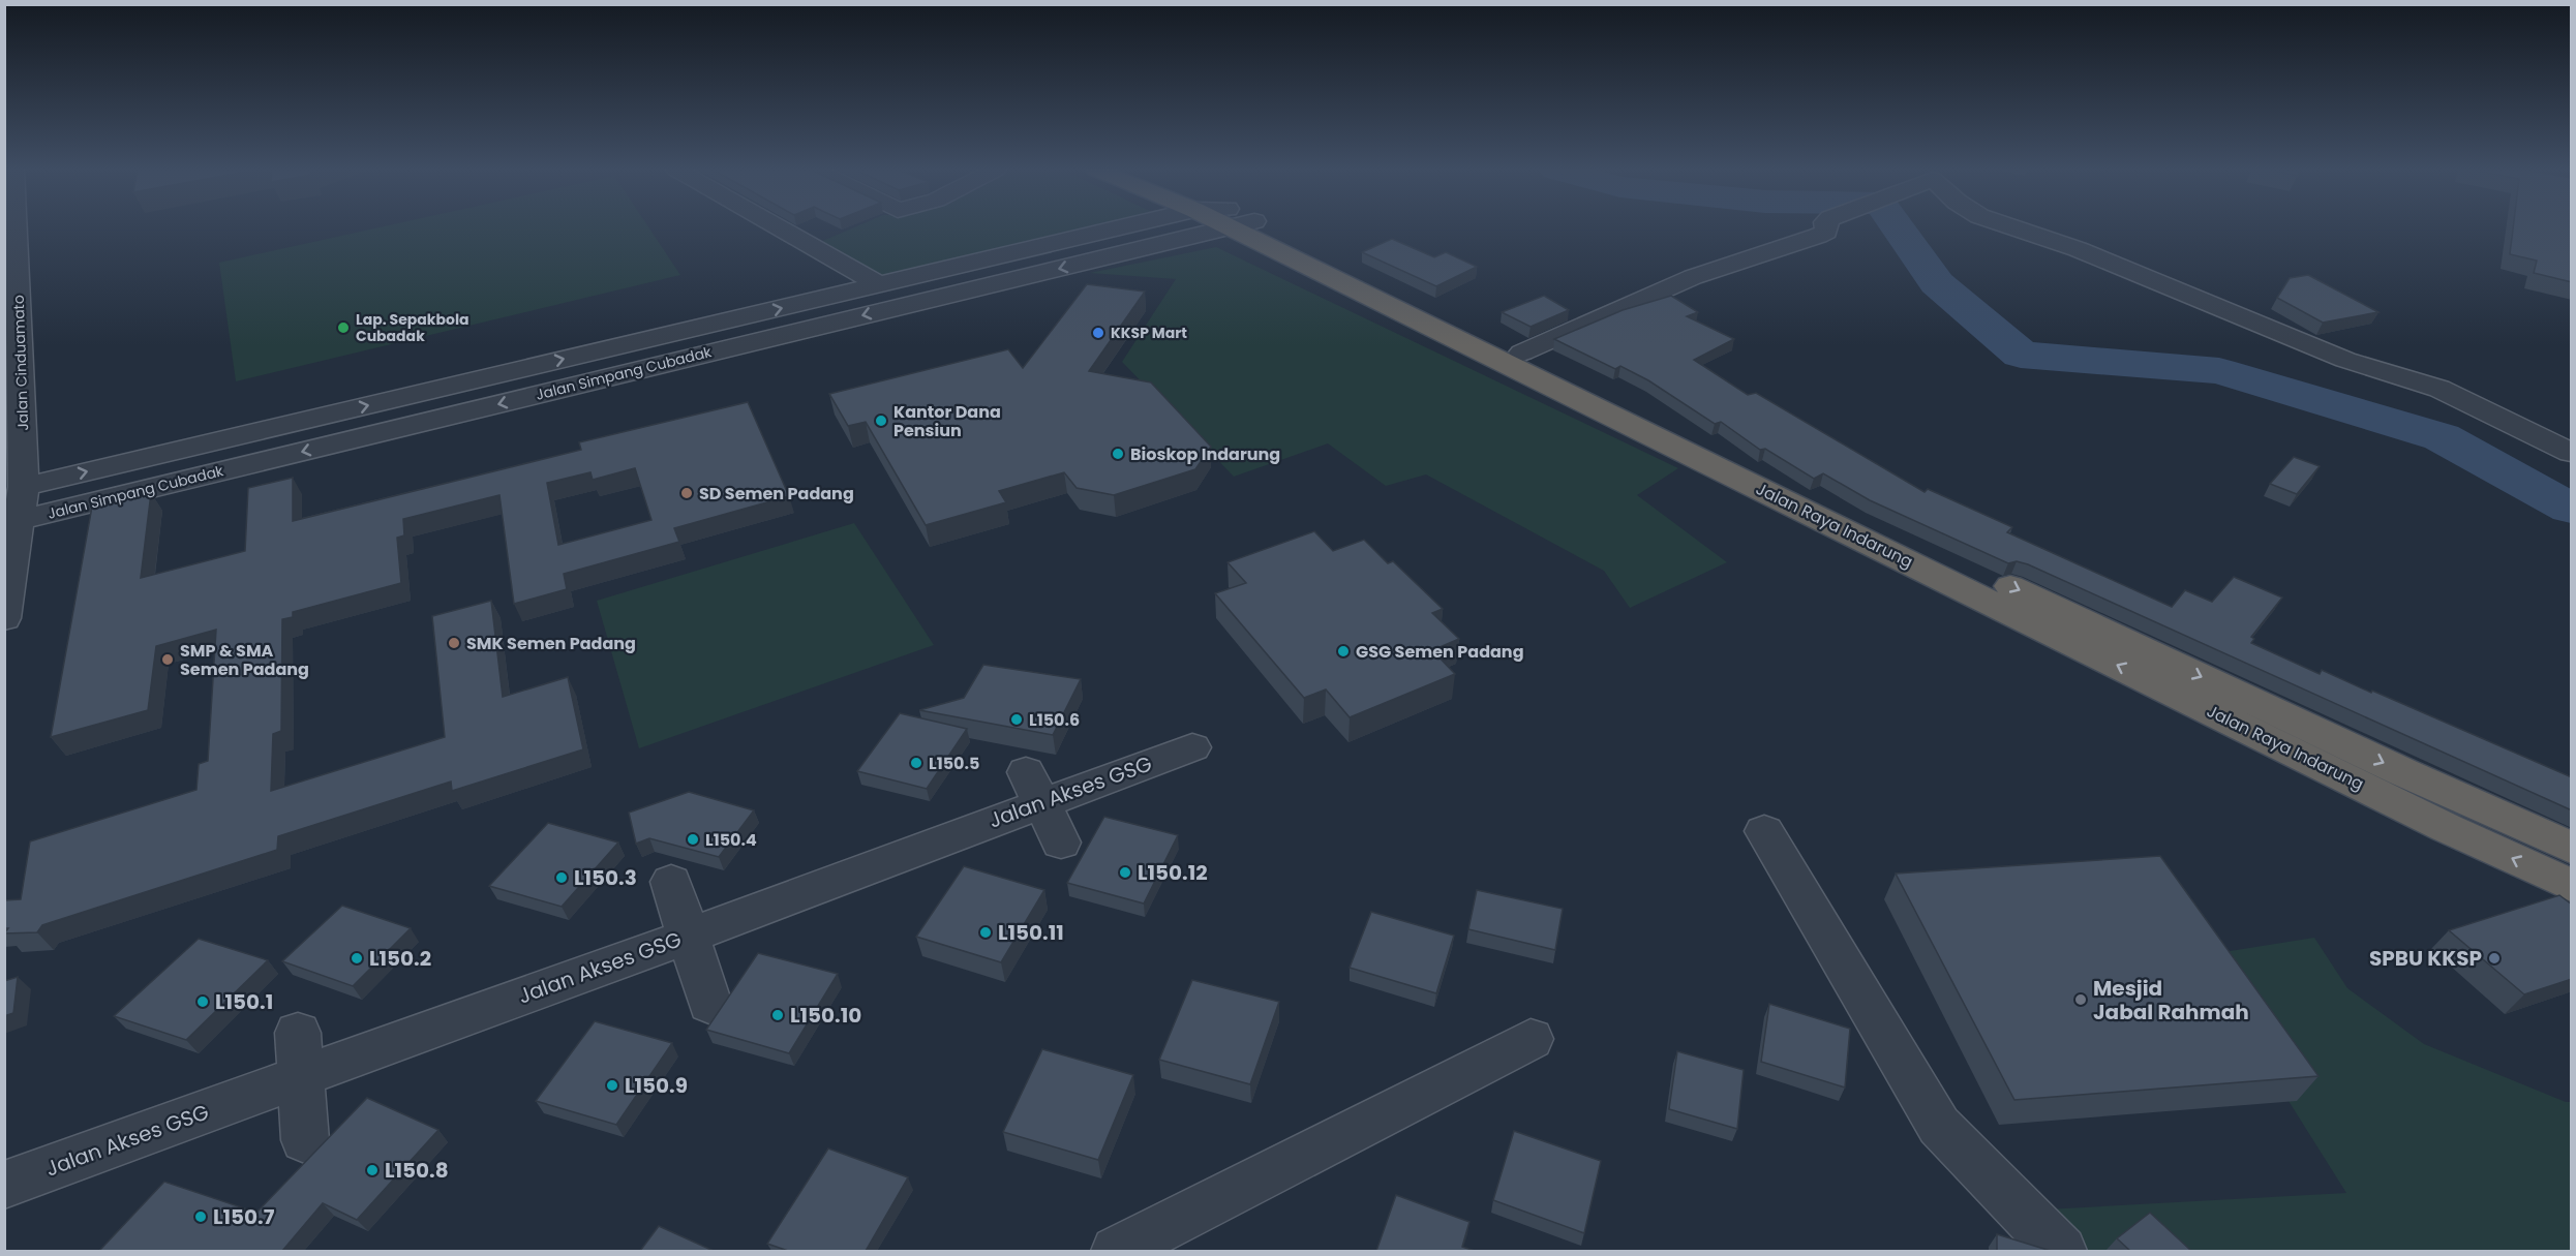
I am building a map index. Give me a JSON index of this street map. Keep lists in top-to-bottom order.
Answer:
{
  "streets": {
    "highway": ["Jalan Raya Indarung"],
    "street": ["Jalan Cinduamato", "Jalan Simpang Cubadak", "Jalan Akses GSG"]
  },
  "crossings": [
    ["Jalan Cinduamato", "Jalan Simpang Cubadak"]
  ],
  "places": [
    "Lap. Sepakbola Cubadak",
    "KKSP Mart",
    "Kantor Dana Pensiun",
    "Bioskop Indarung",
    "SD Semen Padang",
    "SMK Semen Padang",
    "GSG Semen Padang",
    "SMP & SMA Semen Padang",
    "L150.6",
    "L150.5",
    "L150.4",
    "L150.12",
    "L150.3",
    "L150.11",
    "L150.2",
    "SPBU KKSP",
    "Mesjid Jabal Rahmah",
    "L150.1",
    "L150.10",
    "L150.9",
    "L150.8",
    "L150.7"
  ]
}
